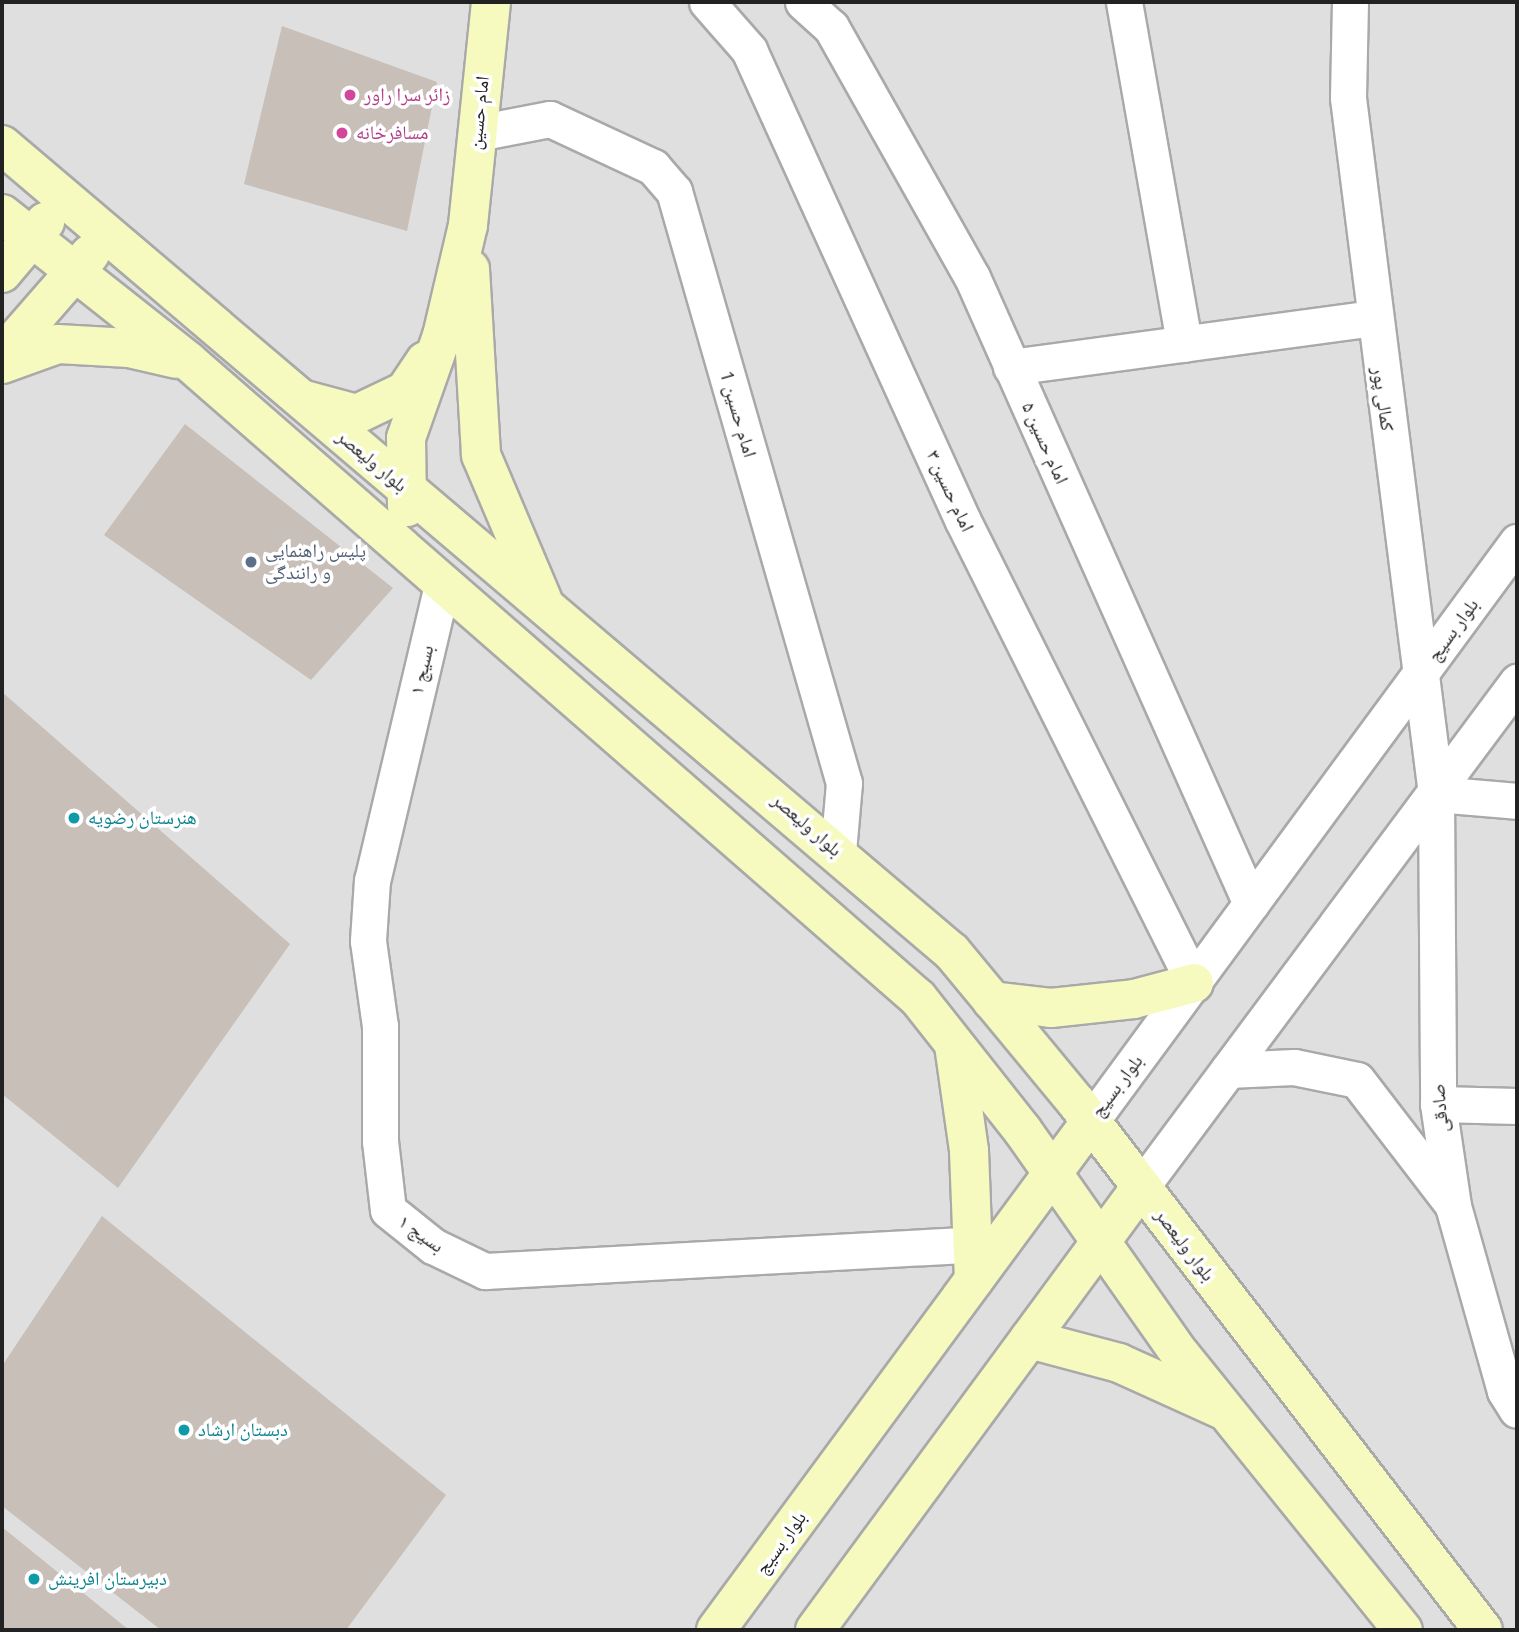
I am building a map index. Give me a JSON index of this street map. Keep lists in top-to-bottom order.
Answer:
{
  "streets": {
    "street": [
      "امام حسین",
      "کمالی پور",
      "امام حسین 1",
      "امام حسین ۵",
      "بلوار ولیعصر",
      "امام حسین ۳",
      "بلوار بسیج",
      "بسیج ۱",
      "صادقی"
    ]
  },
  "crossings": [
    ["امام حسین", "امام حسین 1"],
    ["کمالی پور", "بلوار بسیج"],
    ["کمالی پور", "صادقی"],
    ["امام حسین 1", "بلوار ولیعصر"],
    ["امام حسین ۵", "بلوار بسیج"],
    ["بلوار ولیعصر", "بلوار بسیج"],
    ["امام حسین ۳", "بلوار بسیج"],
    ["بلوار بسیج", "بسیج ۱"]
  ],
  "places": [
    "زائر سرا راور",
    "مسافرخانه",
    "پلیس راهنمایی و رانندگی",
    "هنرستان رضویه",
    "دبستان ارشاد",
    "دبیرستان افرینش"
  ]
}
